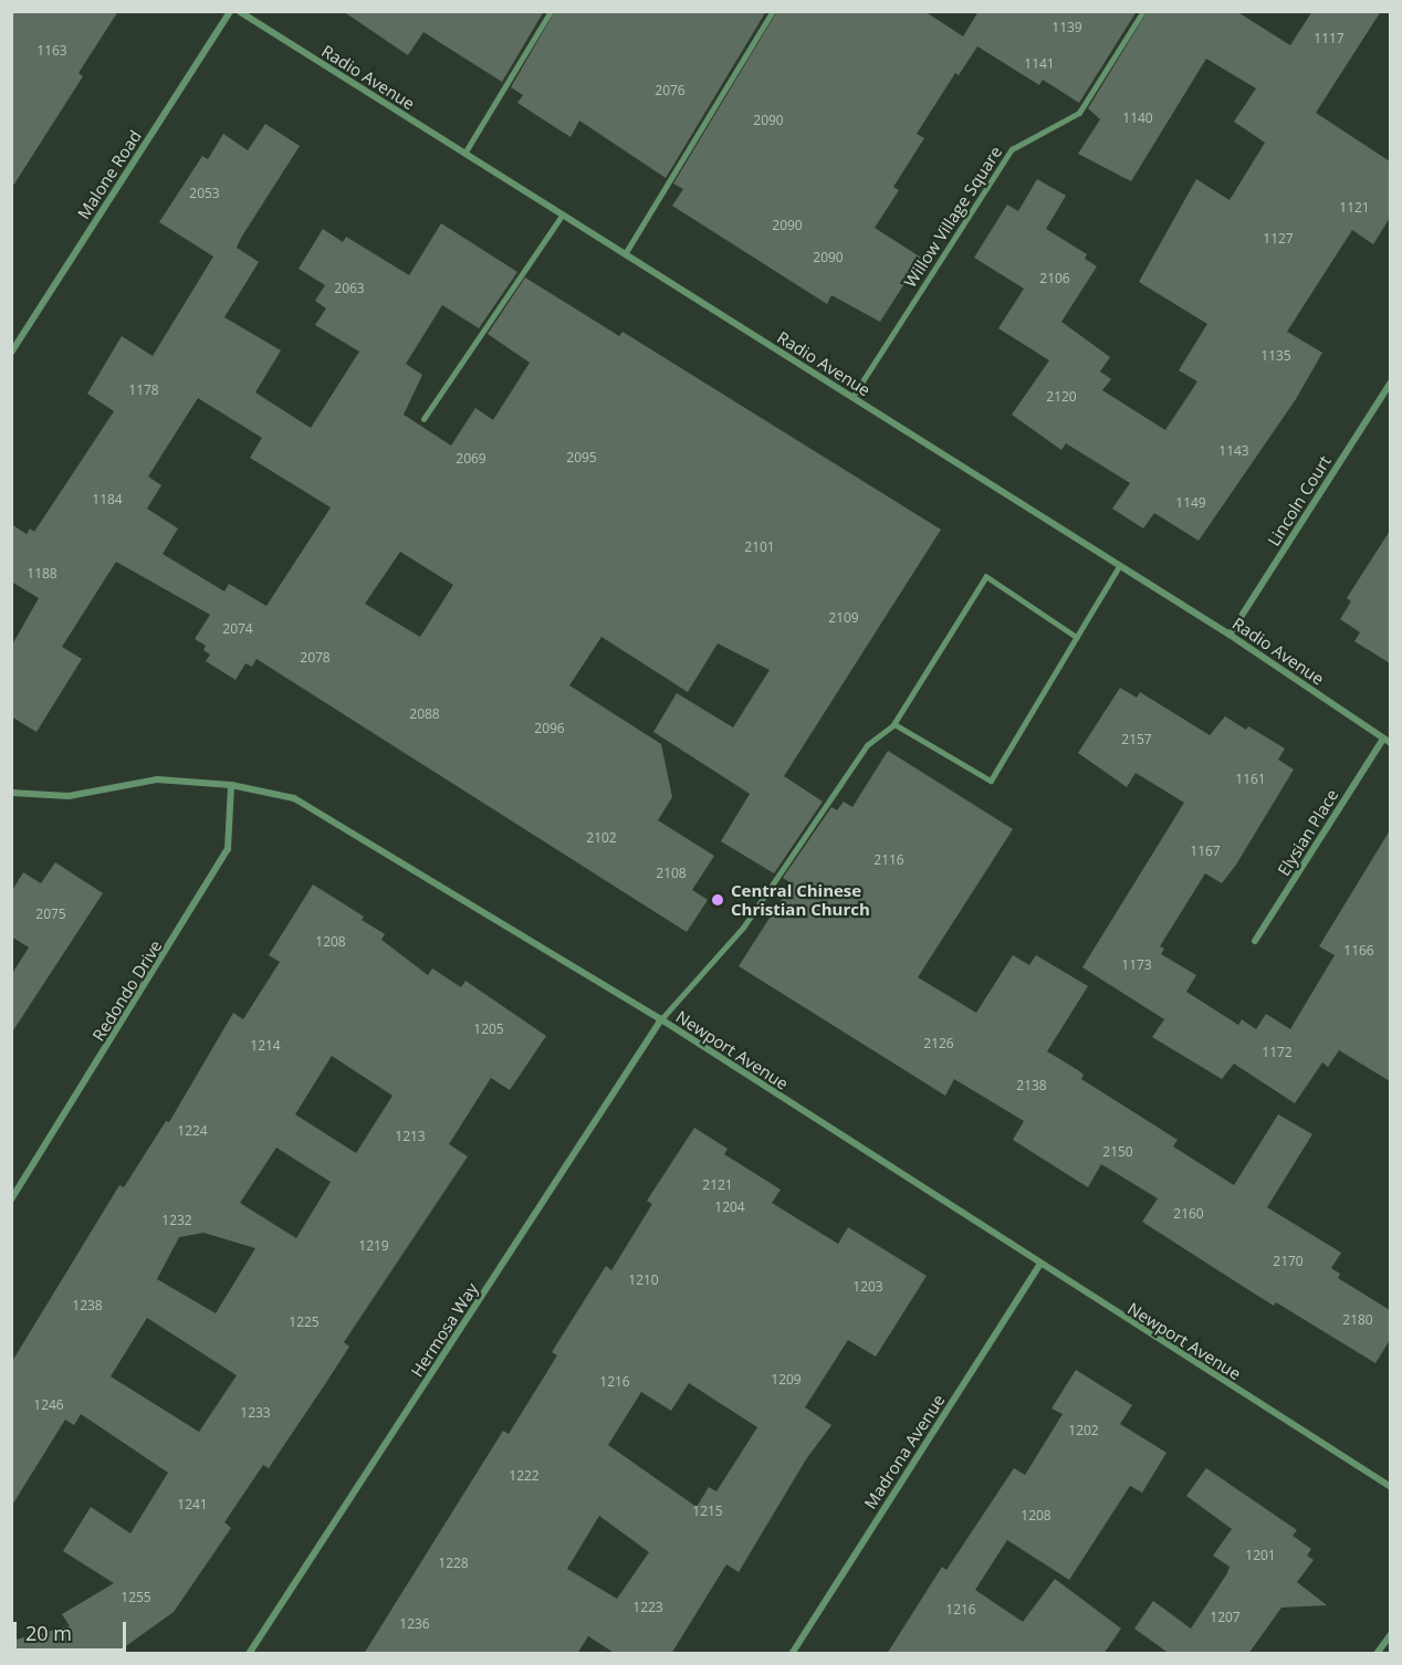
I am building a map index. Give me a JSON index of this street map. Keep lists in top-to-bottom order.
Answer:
{
  "streets": {
    "street": [
      "Radio Avenue",
      "Malone Road",
      "Lincoln Court",
      "Elysian Place",
      "Redondo Drive",
      "Newport Avenue",
      "Hermosa Way",
      "Madrona Avenue"
    ],
    "lane": ["Willow Village Square"]
  },
  "crossings": [
    ["Radio Avenue", "Willow Village Square"],
    ["Radio Avenue", "Lincoln Court"],
    ["Radio Avenue", "Elysian Place"],
    ["Redondo Drive", "Newport Avenue"],
    ["Newport Avenue", "Hermosa Way"],
    ["Newport Avenue", "Madrona Avenue"]
  ],
  "places": ["Central Chinese Christian Church"],
  "house_numbers": [
    "1139",
    "1117",
    "1163",
    "1141",
    "2076",
    "1140",
    "2090",
    "2053",
    "1121",
    "2090",
    "1127",
    "2090",
    "2106",
    "2063",
    "1135",
    "1178",
    "2120",
    "1143",
    "2095",
    "2069",
    "1184",
    "1149",
    "2101",
    "1188",
    "2109",
    "2074",
    "2078",
    "2088",
    "2096",
    "2157",
    "1161",
    "2102",
    "1167",
    "2116",
    "2108",
    "2075",
    "1208",
    "1166",
    "1173",
    "1205",
    "2126",
    "1214",
    "1172",
    "2138",
    "1224",
    "1213",
    "2150",
    "2121",
    "1204",
    "2160",
    "1232",
    "1219",
    "2170",
    "1210",
    "1203",
    "1238",
    "2180",
    "1225",
    "1209",
    "1216",
    "1246",
    "1233",
    "1202",
    "1222",
    "1241",
    "1215",
    "1208",
    "1201",
    "1228",
    "1255",
    "1223",
    "1216",
    "1207",
    "1236"
  ],
  "scale_bar": "20 m"
}
